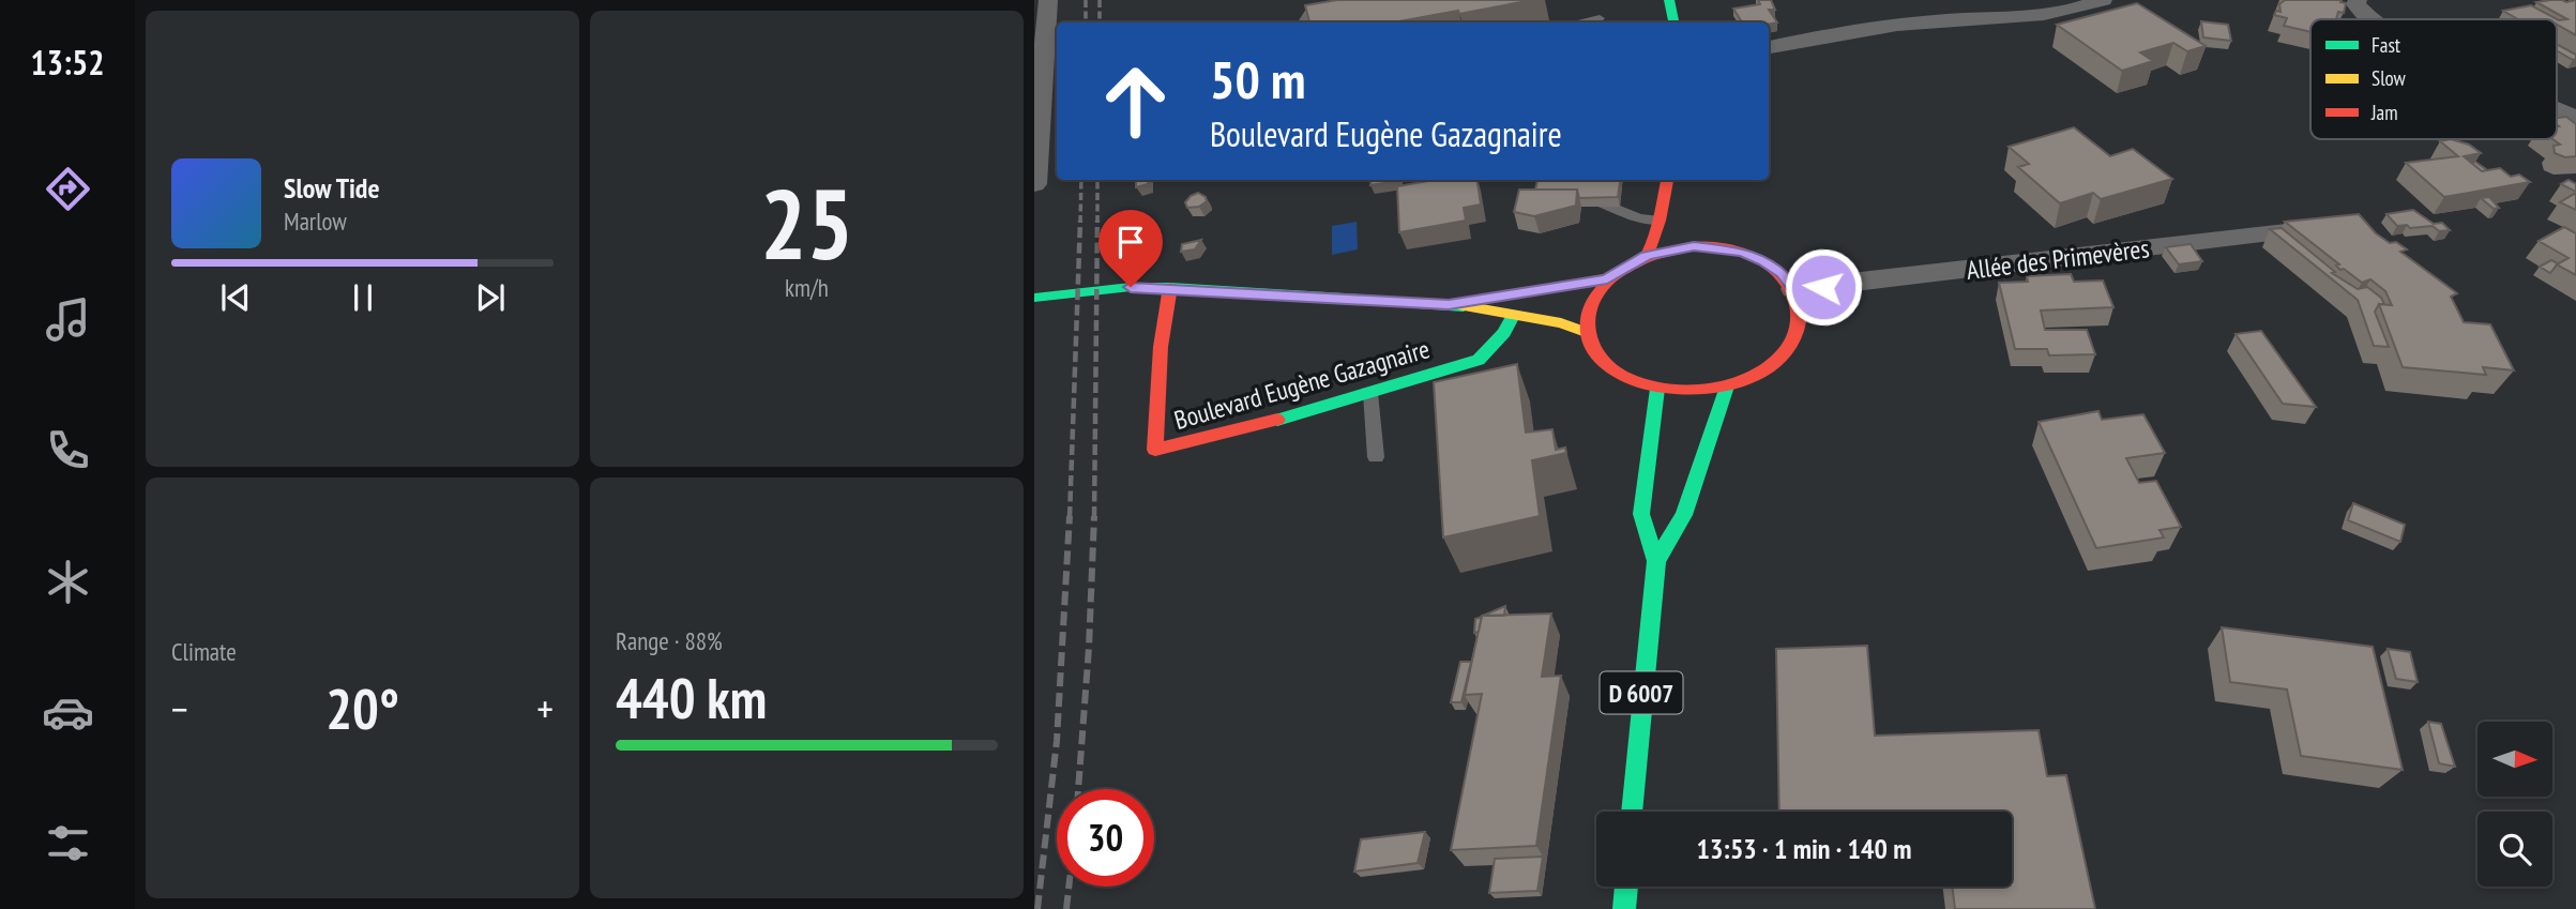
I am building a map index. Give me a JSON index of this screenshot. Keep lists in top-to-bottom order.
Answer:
{
  "streets": {
    "main road": ["Boulevard Eugène Gazagnaire", "D 6007"],
    "street": ["Allée des Primevères"]
  },
  "crossings": [
    ["Allée des Primevères", "Boulevard Eugène Gazagnaire"]
  ],
  "legend": ["Fast", "Slow", "Jam"],
  "north": "right",
  "page": {
    "tabs": "13:52",
    "tile": [
      ["25", "km/h"],
      "Climate",
      ["Range · 88%", "440 km"]
    ],
    "turn": ["50 m", "Boulevard Eugène Gazagnaire"],
    "song": ["Slow Tide", "Marlow"],
    "heat": ["−", "20°", "+"],
    "limit": "30",
    "trip": "13:53 · 1 min · 140 m"
  }
}
